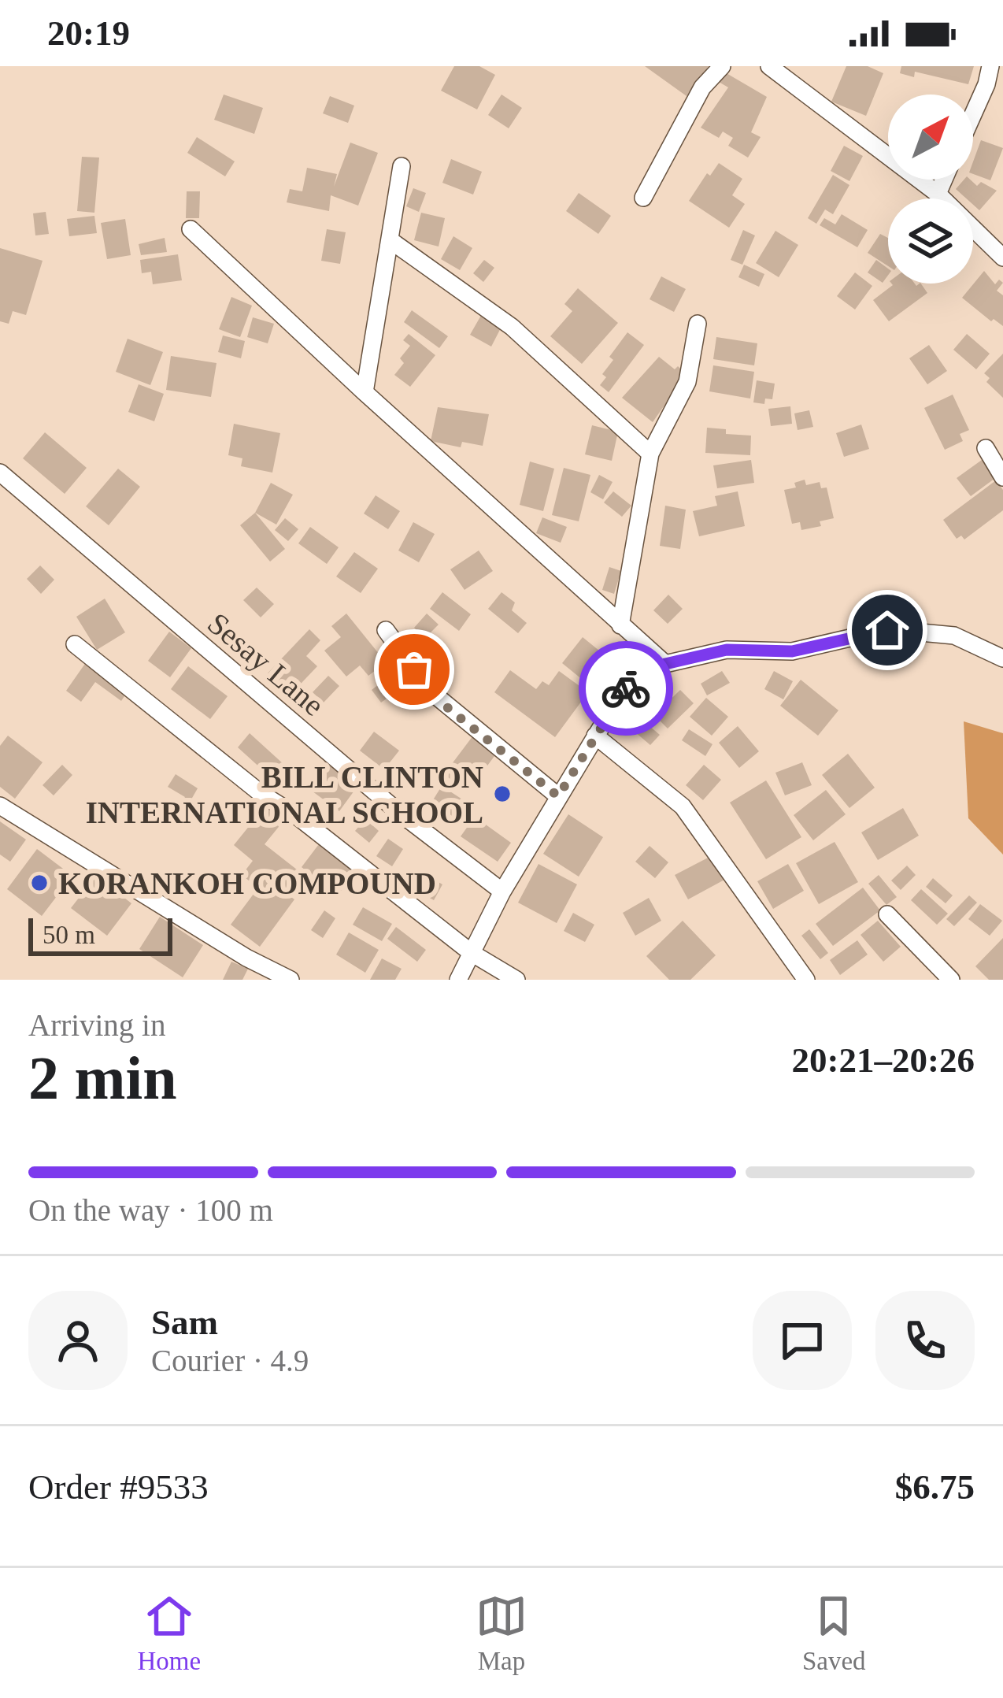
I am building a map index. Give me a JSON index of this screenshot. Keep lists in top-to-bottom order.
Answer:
{
  "streets": {
    "street": ["Sesay Lane"]
  },
  "places": ["BILL CLINTON INTERNATIONAL SCHOOL", "KORANKOH COMPOUND"],
  "scale_bar": "50 m",
  "north": "top right",
  "page": {
    "status": "20:19",
    "scale": "50 m",
    "heading": ["2 min", "Arriving in", "20:21–20:26"],
    "panel": [
      "Sam",
      "Courier · 4.9",
      "Order #9533",
      "$6.75"
    ],
    "bar": "On the way · 100 m",
    "tabs": ["Home", "Map", "Saved"]
  }
}
